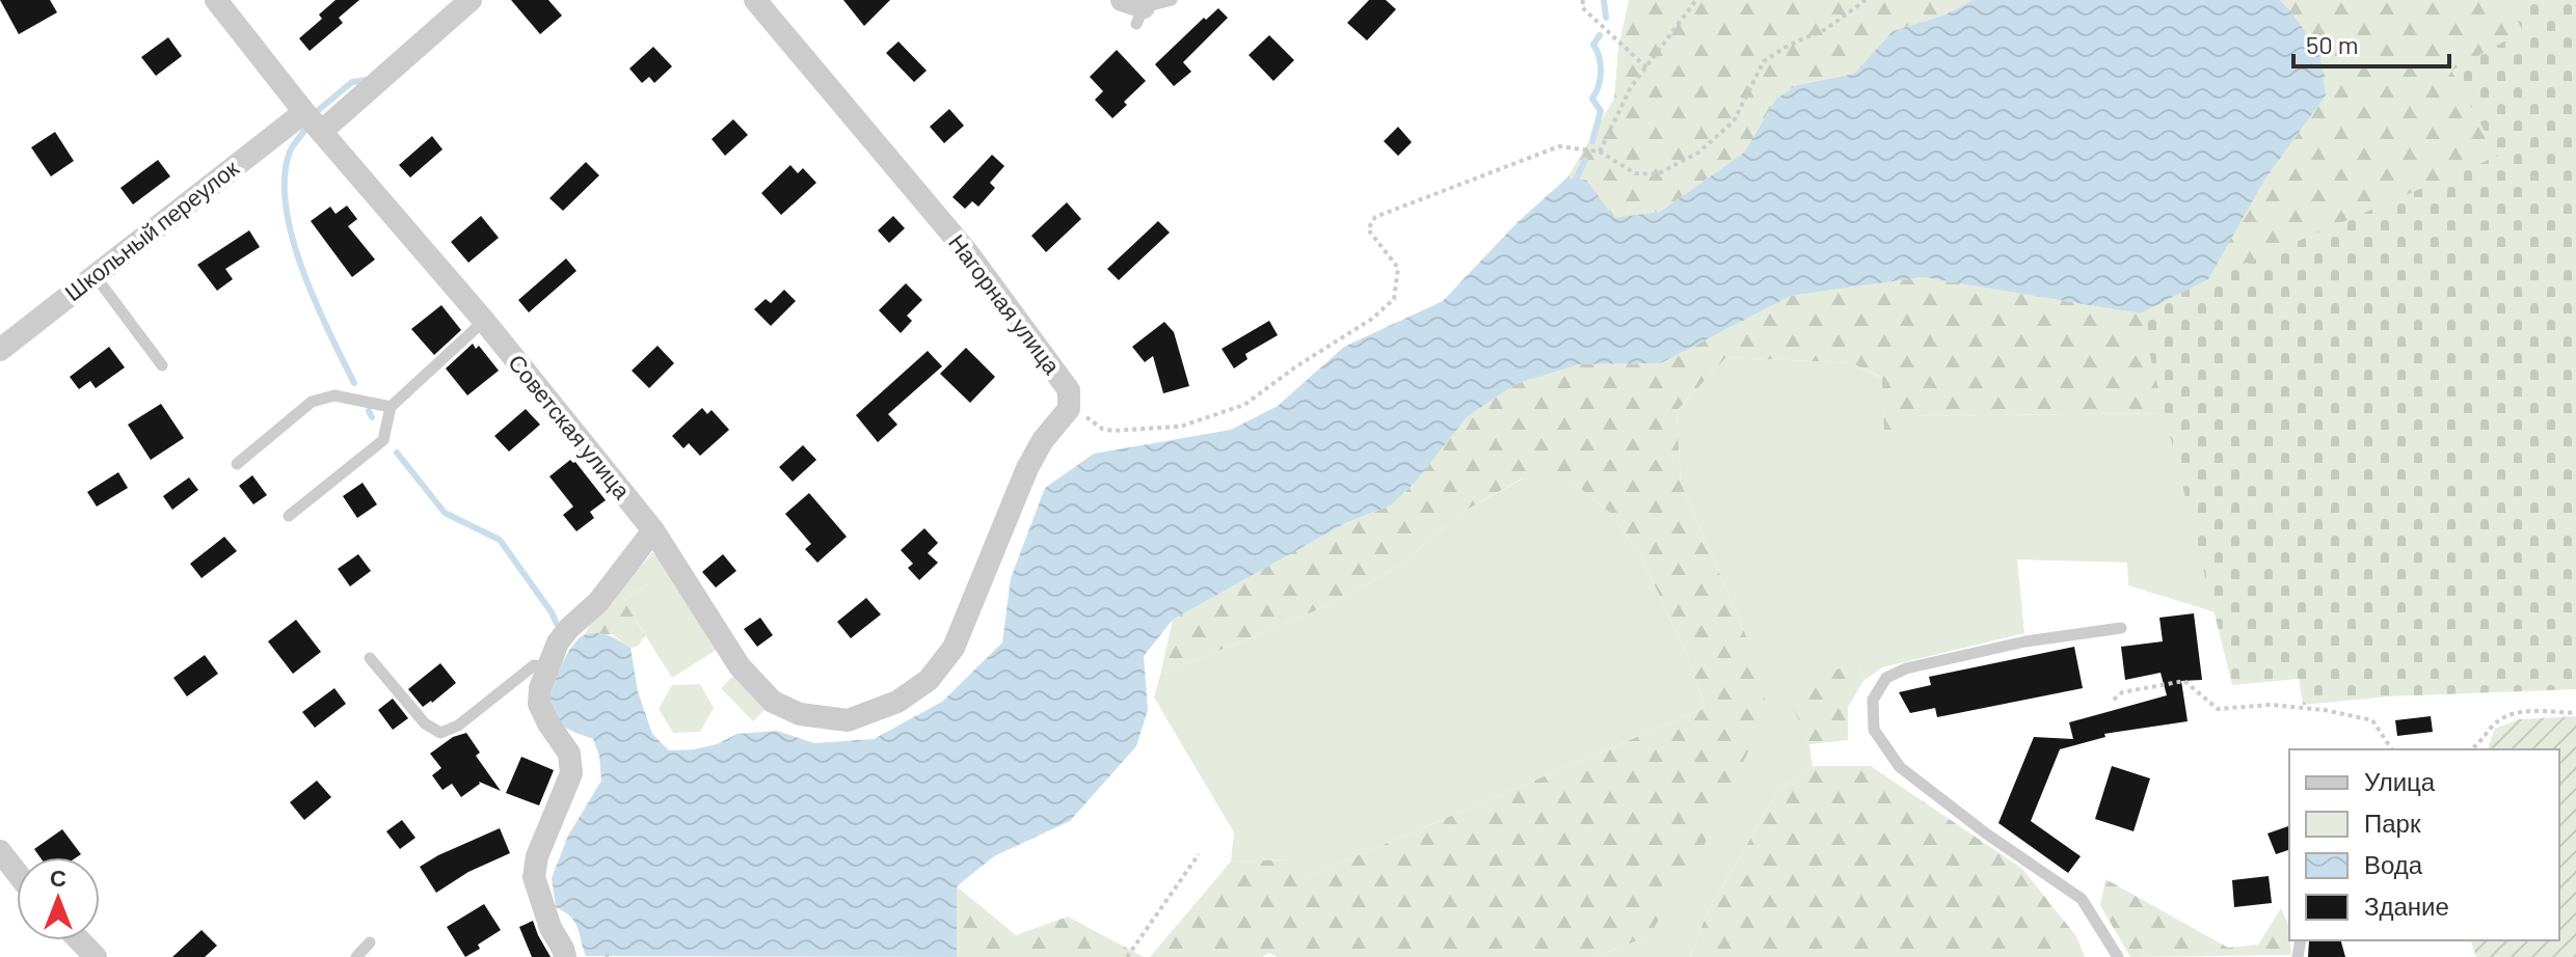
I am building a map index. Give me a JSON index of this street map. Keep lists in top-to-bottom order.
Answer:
{
  "streets": {
    "street": ["Школьный переулок", "Нагорная улица", "Советская улица"]
  },
  "crossings": [
    ["Школьный переулок", "Советская улица"],
    ["Нагорная улица", "Советская улица"]
  ],
  "legend": [
    "Улица",
    "Парк",
    "Вода",
    "Здание"
  ],
  "scale_bar": "50 m",
  "north": "top"
}
